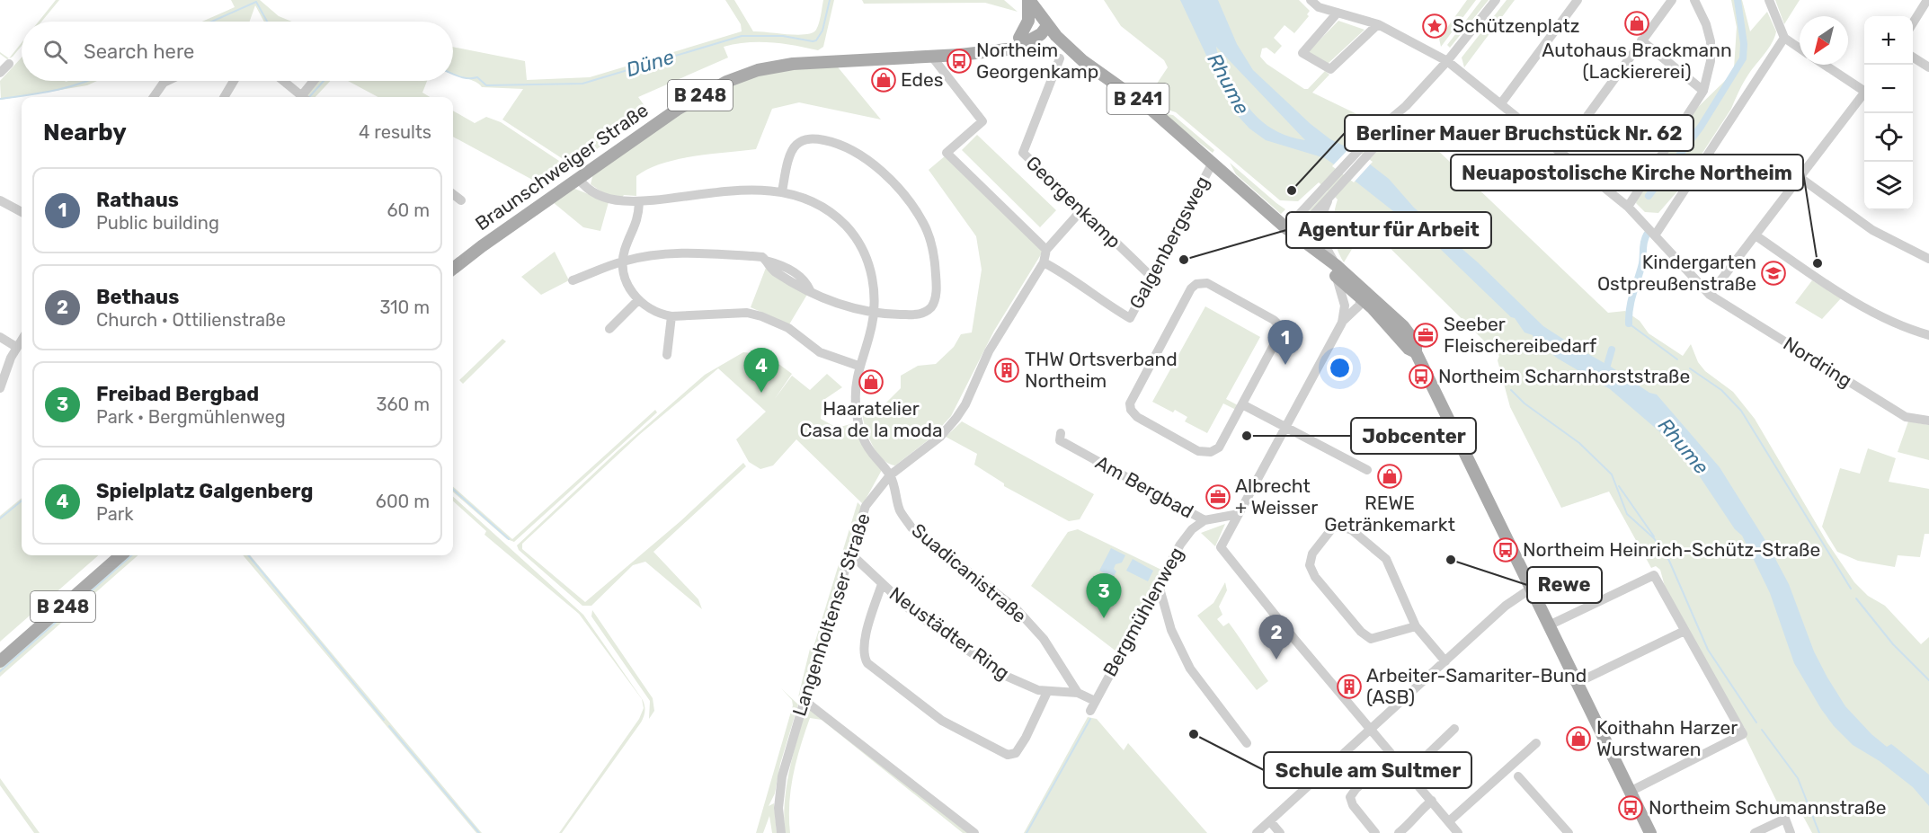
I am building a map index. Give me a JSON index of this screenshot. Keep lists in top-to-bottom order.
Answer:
{
  "streets": {
    "main road": ["B 248", "B 241", "Braunschweiger Straße"],
    "street": [
      "Georgenkamp",
      "Galgenbergsweg",
      "Nordring",
      "Am Bergbad",
      "Suadicanistraße",
      "Bergmühlenweg",
      "Langenholtenser Straße",
      "Neustädter Ring"
    ]
  },
  "crossings": [
    ["B 248", "B 241"],
    ["B 248", "Braunschweiger Straße"],
    ["B 241", "Galgenbergsweg"],
    ["Georgenkamp", "Galgenbergsweg"],
    ["Galgenbergsweg", "Langenholtenser Straße"],
    ["Am Bergbad", "Bergmühlenweg"],
    ["Suadicanistraße", "Langenholtenser Straße"],
    ["Suadicanistraße", "Neustädter Ring"],
    ["Bergmühlenweg", "Neustädter Ring"],
    ["Langenholtenser Straße", "Neustädter Ring"]
  ],
  "water": ["Düne", "Rhume"],
  "places": {
    "shop": [
      "Autohaus Brackmann (Lackiererei)",
      "Edes",
      "Haaratelier Casa de la moda",
      "REWE Getränkemarkt",
      "Koithahn Harzer Wurstwaren"
    ],
    "place": ["Schützenplatz"],
    "bus stop": [
      "Northeim Georgenkamp",
      "Northeim Scharnhorststraße",
      "Northeim Heinrich-Schütz-Straße",
      "Northeim Schumannstraße"
    ],
    "other": [
      "Berliner Mauer Bruchstück Nr. 62",
      "Agentur für Arbeit",
      "Neuapostolische Kirche Northeim",
      "Jobcenter",
      "Rewe",
      "Schule am Sultmer"
    ],
    "school or university": ["Kindergarten Ostpreußenstraße"],
    "office": ["Seeber Fleischereibedarf", "Albrecht + Weisser"],
    "building": ["THW Ortsverband Northeim", "Arbeiter-Samariter-Bund (ASB)"]
  },
  "north": "bottom left",
  "page": {
    "map_buttons": ["+", "−"],
    "search": "Search here",
    "heading": ["Nearby", "4 results"],
    "list": [
      {
        "mark": "1",
        "name": "Rathaus",
        "note": "Public building",
        "value": "60 m"
      },
      {
        "mark": "2",
        "name": "Bethaus",
        "note": "Church · Ottilienstraße",
        "value": "310 m"
      },
      {
        "mark": "3",
        "name": "Freibad Bergbad",
        "note": "Park · Bergmühlenweg",
        "value": "360 m"
      },
      {
        "mark": "4",
        "name": "Spielplatz Galgenberg",
        "note": "Park",
        "value": "600 m"
      }
    ],
    "pins": [
      "1",
      "4",
      "3",
      "2"
    ]
  }
}
